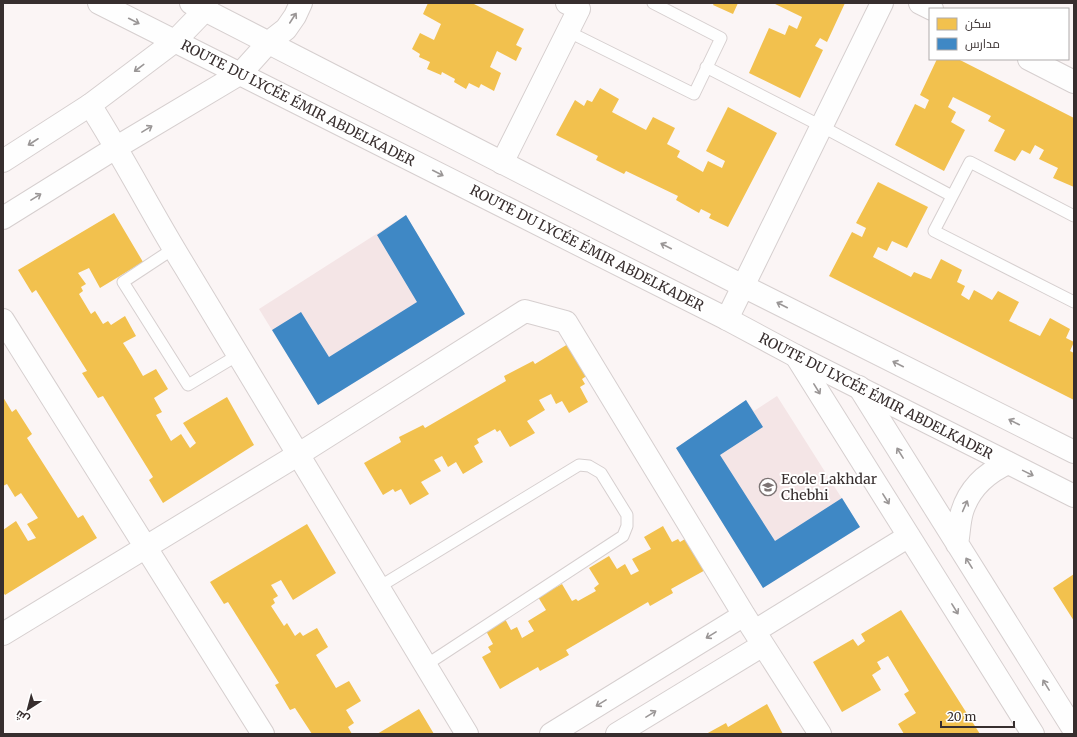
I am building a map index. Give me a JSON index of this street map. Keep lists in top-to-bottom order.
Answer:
{
  "streets": {
    "street": ["ROUTE DU LYCÉE ÉMIR ABDELKADER"]
  },
  "places": {
    "school or university": ["Ecole Lakhdar Chebhi"]
  },
  "legend": ["سكن", "مدارس"],
  "scale_bar": "20 m",
  "north": "bottom left"
}
